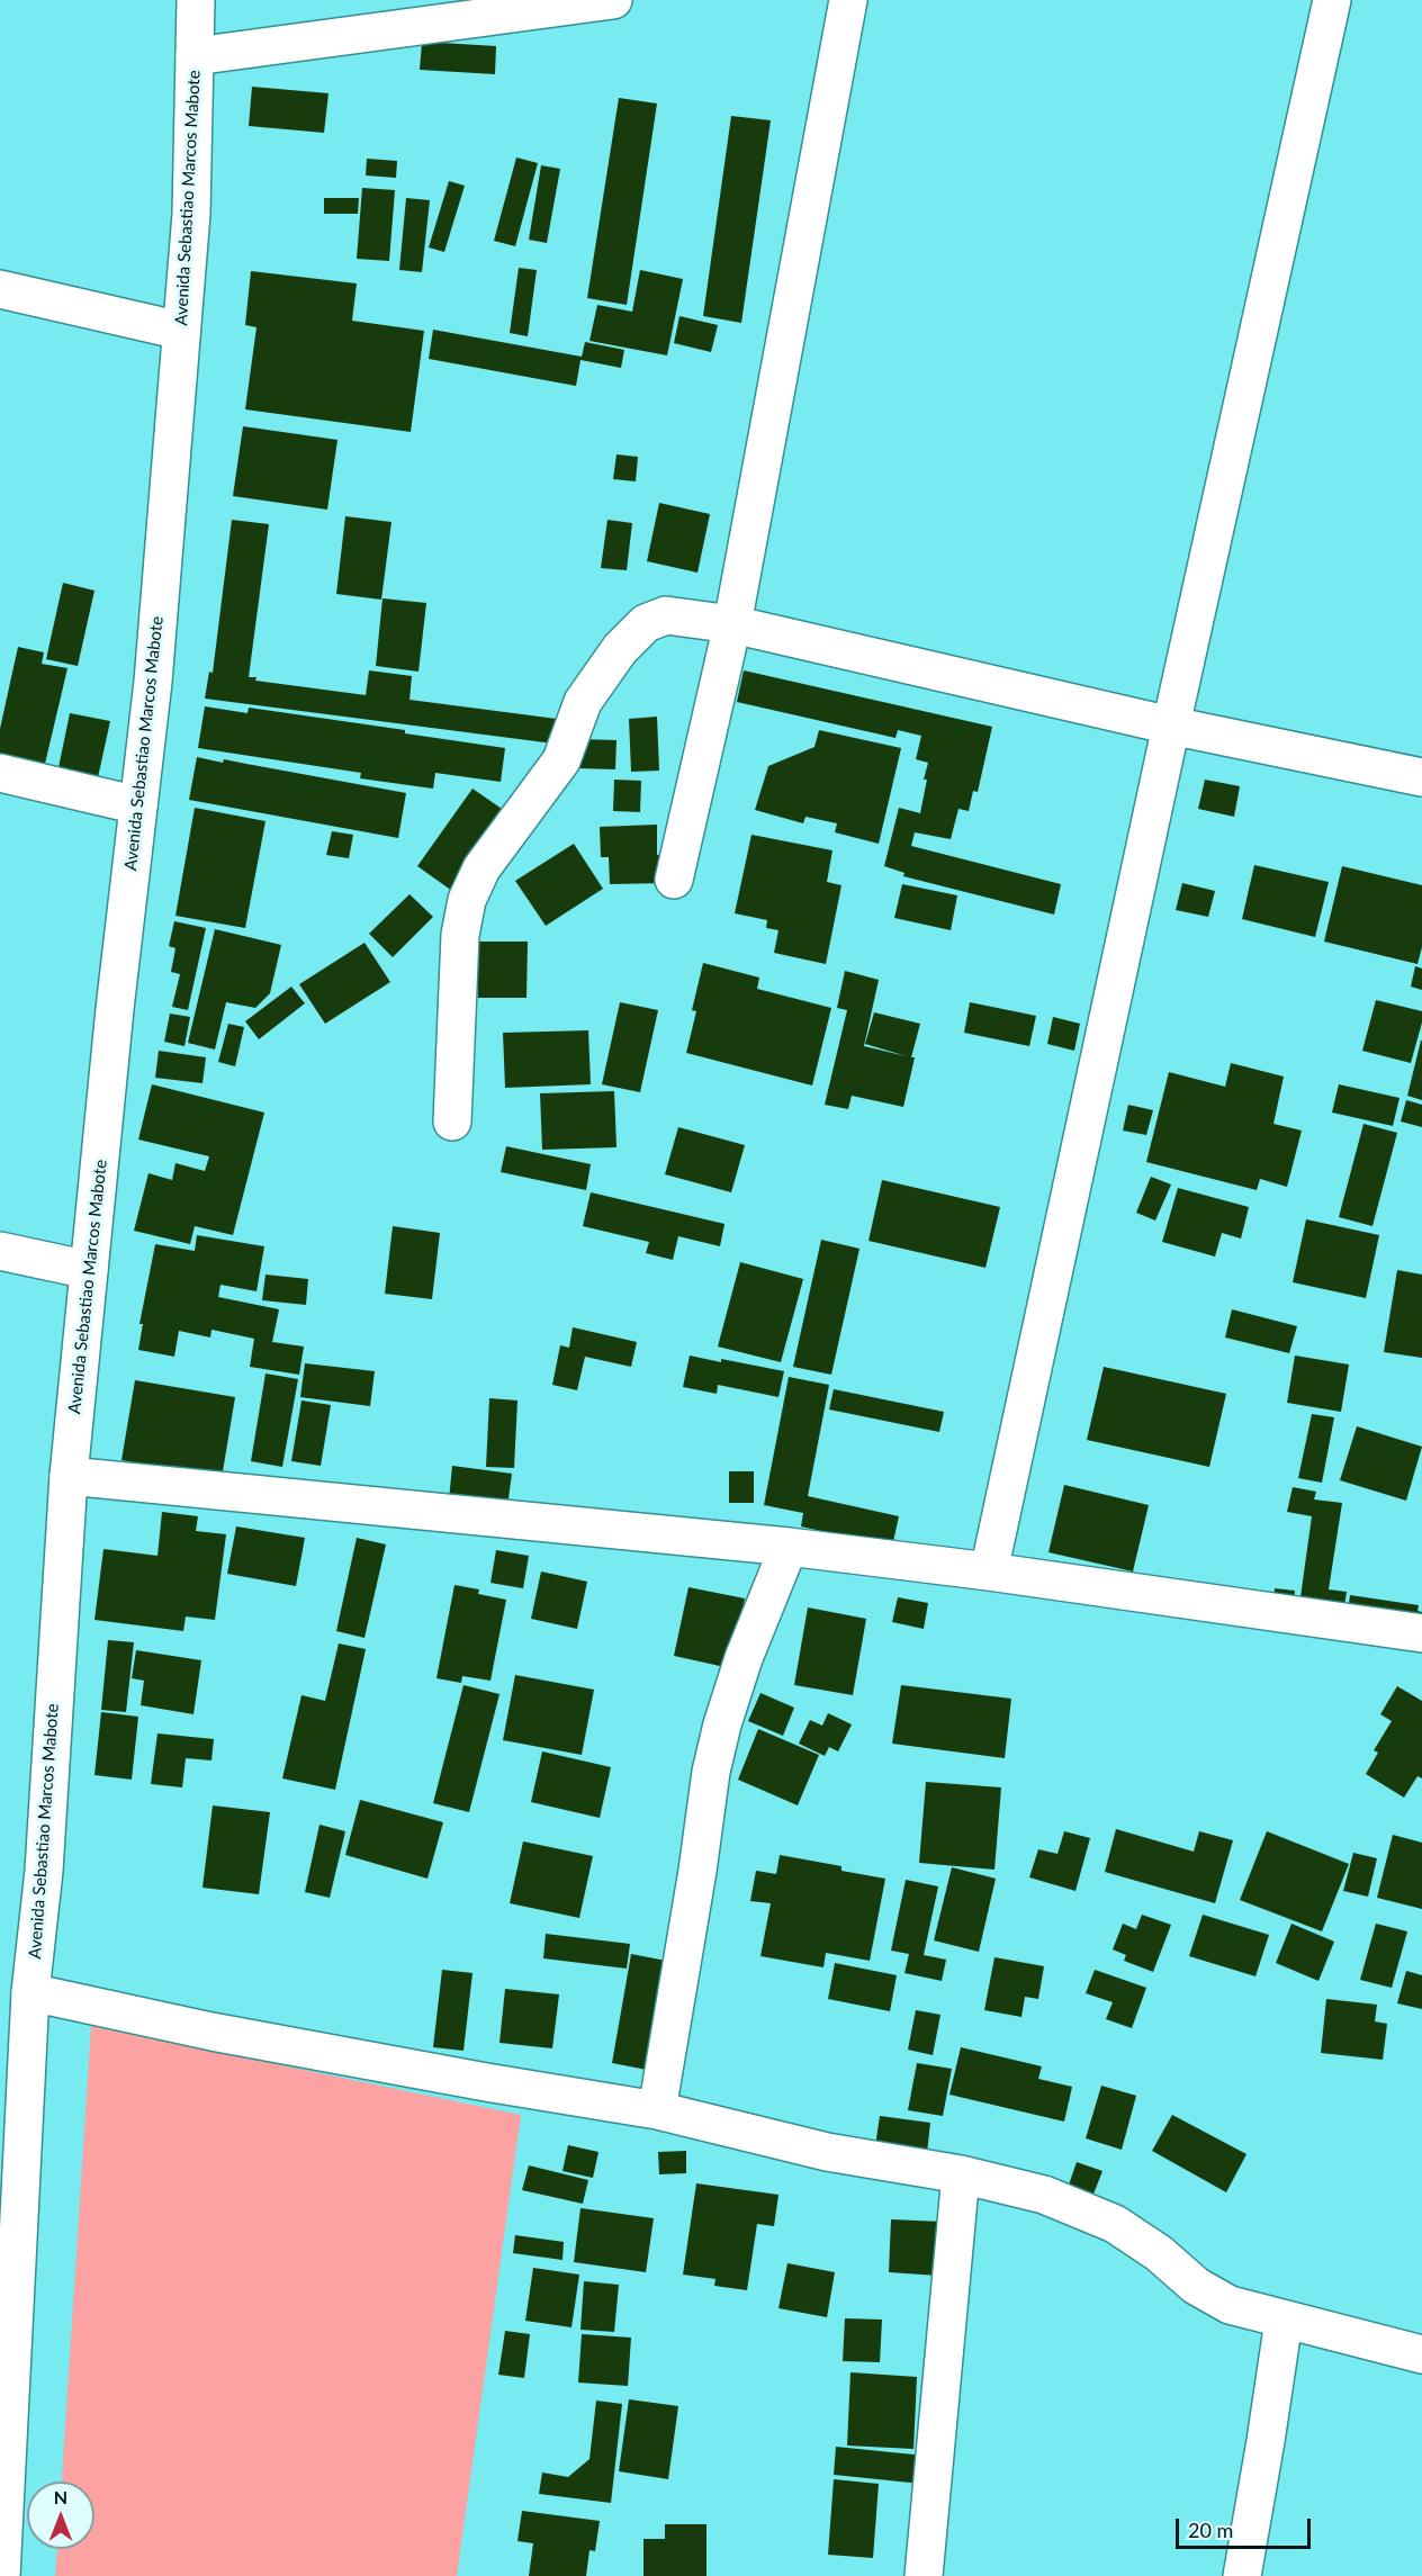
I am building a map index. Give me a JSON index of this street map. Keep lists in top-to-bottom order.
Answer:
{
  "streets": {
    "street": ["Avenida Sebastiao Marcos Mabote"]
  },
  "scale_bar": "20 m",
  "north": "top"
}
